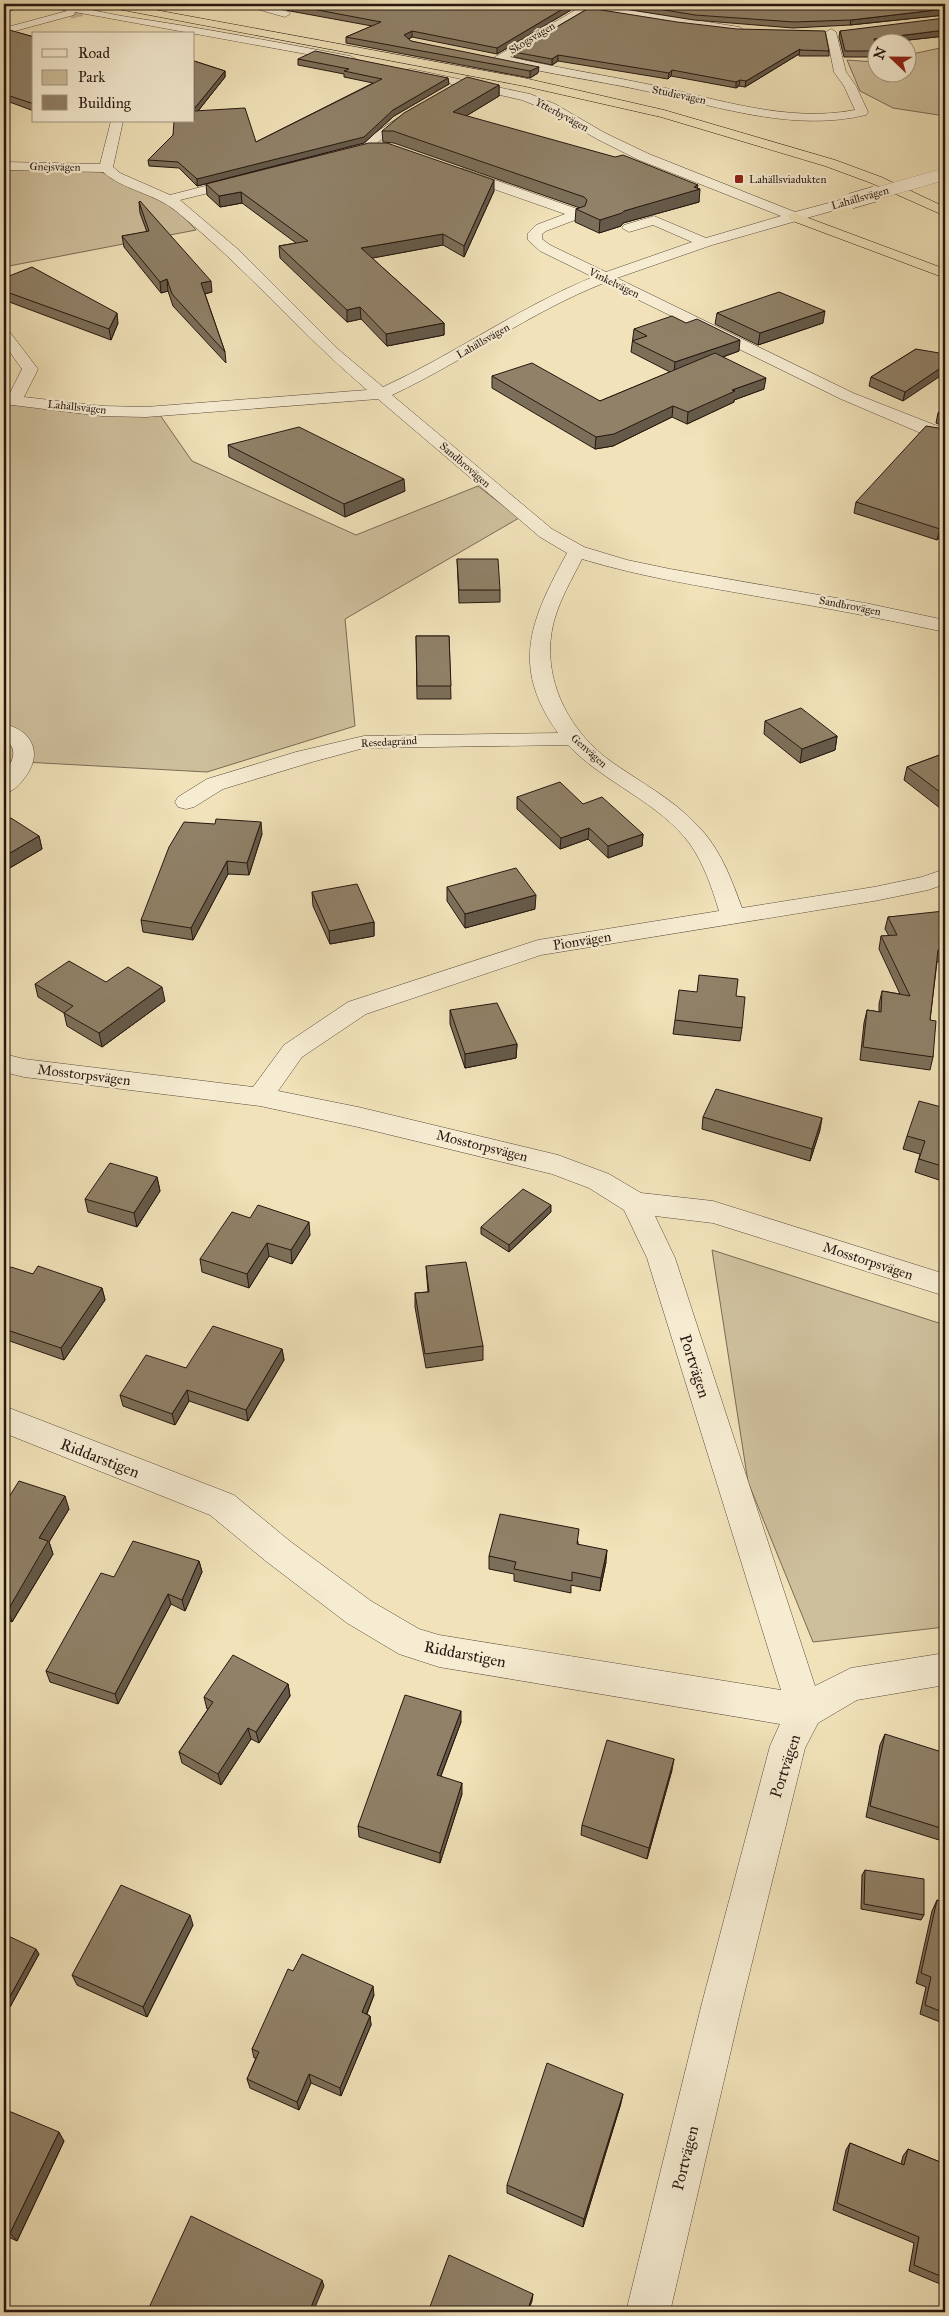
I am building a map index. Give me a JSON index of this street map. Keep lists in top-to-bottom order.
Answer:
{
  "streets": {
    "street": [
      "Skogsvägen",
      "Studievägen",
      "Ytterbyvägen",
      "Gnejsvägen",
      "Lahällsvägen",
      "Vinkelvägen",
      "Sandbrovägen",
      "Resedagränd",
      "Genvägen",
      "Pionvägen",
      "Mosstorpsvägen",
      "Portvägen",
      "Riddarstigen"
    ]
  },
  "crossings": [
    ["Skogsvägen", "Studievägen"],
    ["Ytterbyvägen", "Lahällsvägen"],
    ["Gnejsvägen", "Sandbrovägen"],
    ["Lahällsvägen", "Vinkelvägen"],
    ["Lahällsvägen", "Sandbrovägen"],
    ["Sandbrovägen", "Genvägen"],
    ["Resedagränd", "Genvägen"],
    ["Genvägen", "Pionvägen"],
    ["Pionvägen", "Mosstorpsvägen"],
    ["Mosstorpsvägen", "Portvägen"],
    ["Portvägen", "Riddarstigen"]
  ],
  "places": {
    "transit": ["Lahällsviadukten"]
  },
  "legend": ["Road", "Park", "Building"],
  "north": "left"
}
